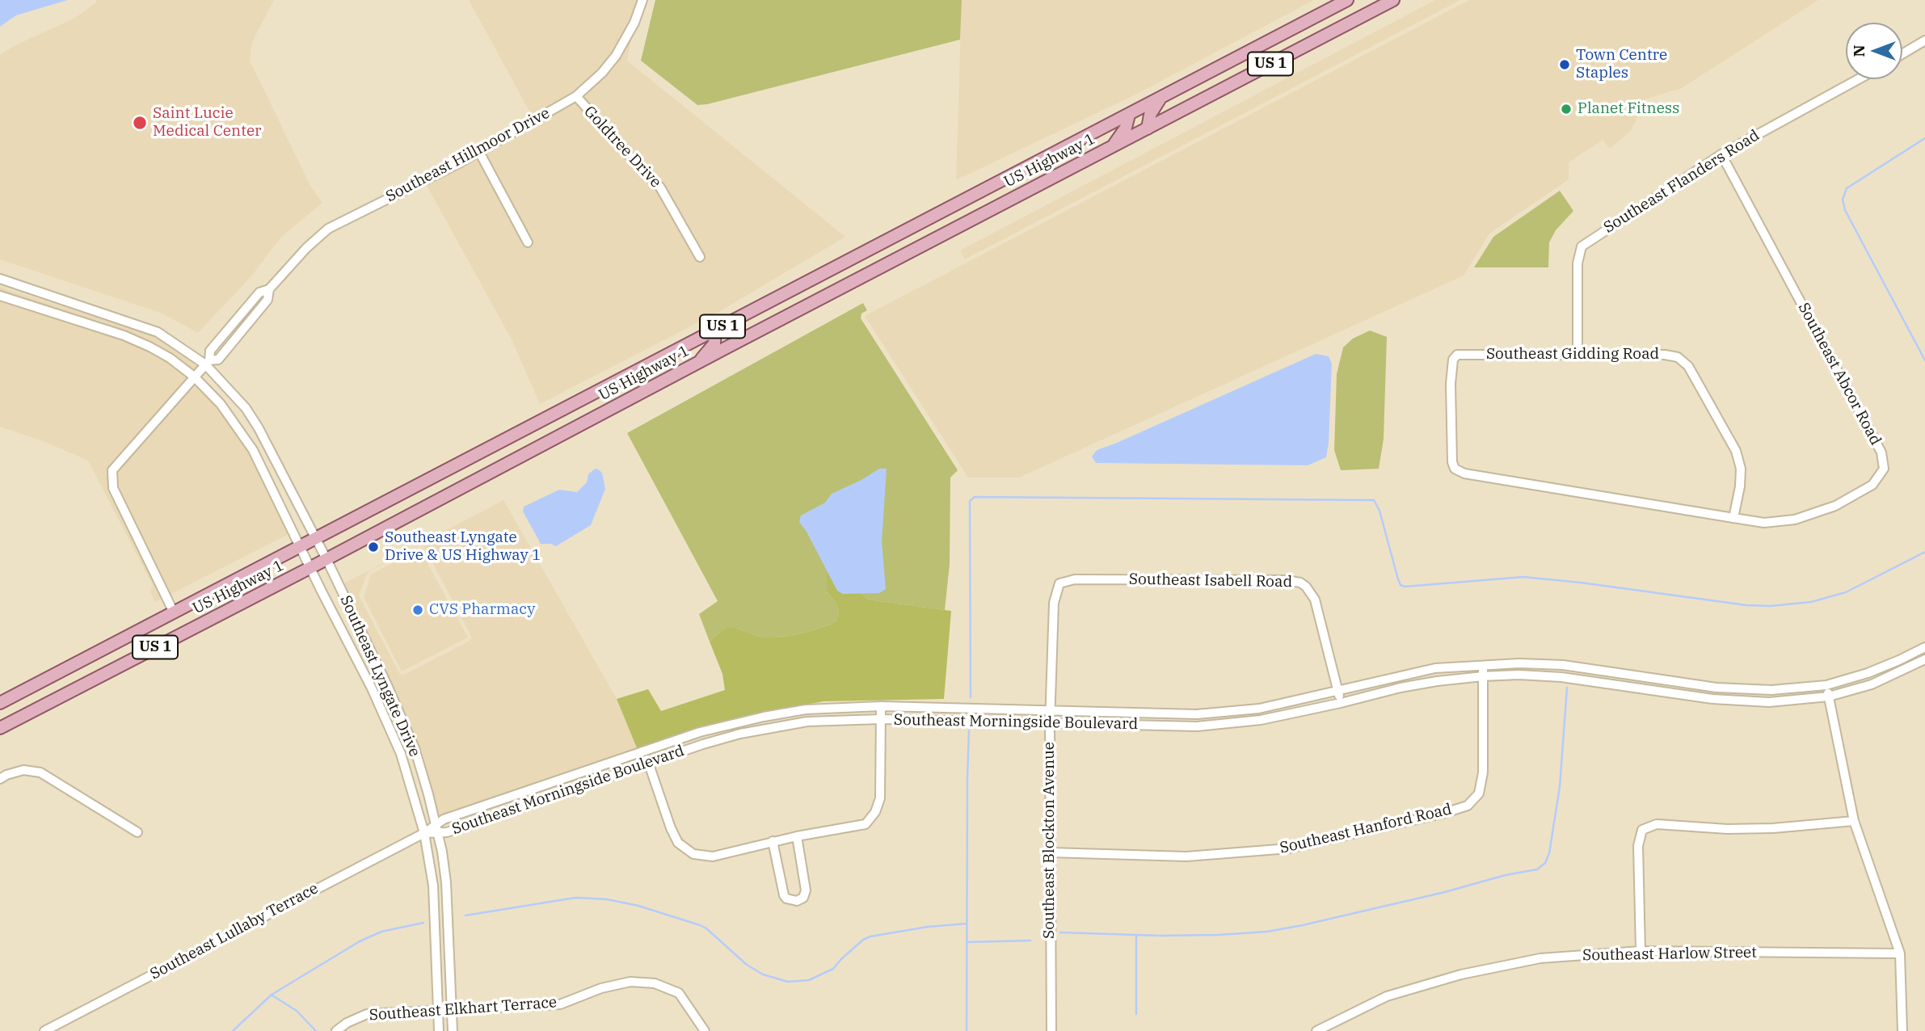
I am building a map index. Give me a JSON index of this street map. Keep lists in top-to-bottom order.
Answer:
{
  "streets": {
    "main road": ["US 1", "US Highway 1"],
    "street": [
      "Goldtree Drive",
      "Southeast Hillmoor Drive",
      "Southeast Flanders Road",
      "Southeast Gidding Road",
      "Southeast Abcor Road",
      "Southeast Isabell Road",
      "Southeast Lyngate Drive",
      "Southeast Morningside Boulevard",
      "Southeast Hanford Road",
      "Southeast Blockton Avenue",
      "Southeast Lullaby Terrace",
      "Southeast Harlow Street",
      "Southeast Elkhart Terrace"
    ]
  },
  "crossings": [
    ["Goldtree Drive", "Southeast Hillmoor Drive"],
    ["Southeast Hillmoor Drive", "US Highway 1"],
    ["Southeast Hillmoor Drive", "Southeast Lyngate Drive"],
    ["US Highway 1", "Southeast Lyngate Drive"],
    ["Southeast Flanders Road", "Southeast Gidding Road"],
    ["Southeast Flanders Road", "Southeast Abcor Road"],
    ["Southeast Gidding Road", "Southeast Abcor Road"],
    ["Southeast Isabell Road", "Southeast Morningside Boulevard"],
    ["Southeast Isabell Road", "Southeast Blockton Avenue"],
    ["Southeast Lyngate Drive", "Southeast Morningside Boulevard"],
    ["Southeast Lyngate Drive", "Southeast Lullaby Terrace"],
    ["Southeast Lyngate Drive", "Southeast Elkhart Terrace"],
    ["Southeast Morningside Boulevard", "Southeast Hanford Road"],
    ["Southeast Morningside Boulevard", "Southeast Blockton Avenue"],
    ["Southeast Morningside Boulevard", "Southeast Lullaby Terrace"],
    ["Southeast Hanford Road", "Southeast Blockton Avenue"]
  ],
  "places": [
    "Town Centre Staples",
    "Planet Fitness",
    "Saint Lucie Medical Center",
    "Southeast Lyngate Drive & US Highway 1",
    "CVS Pharmacy"
  ],
  "north": "left"
}
